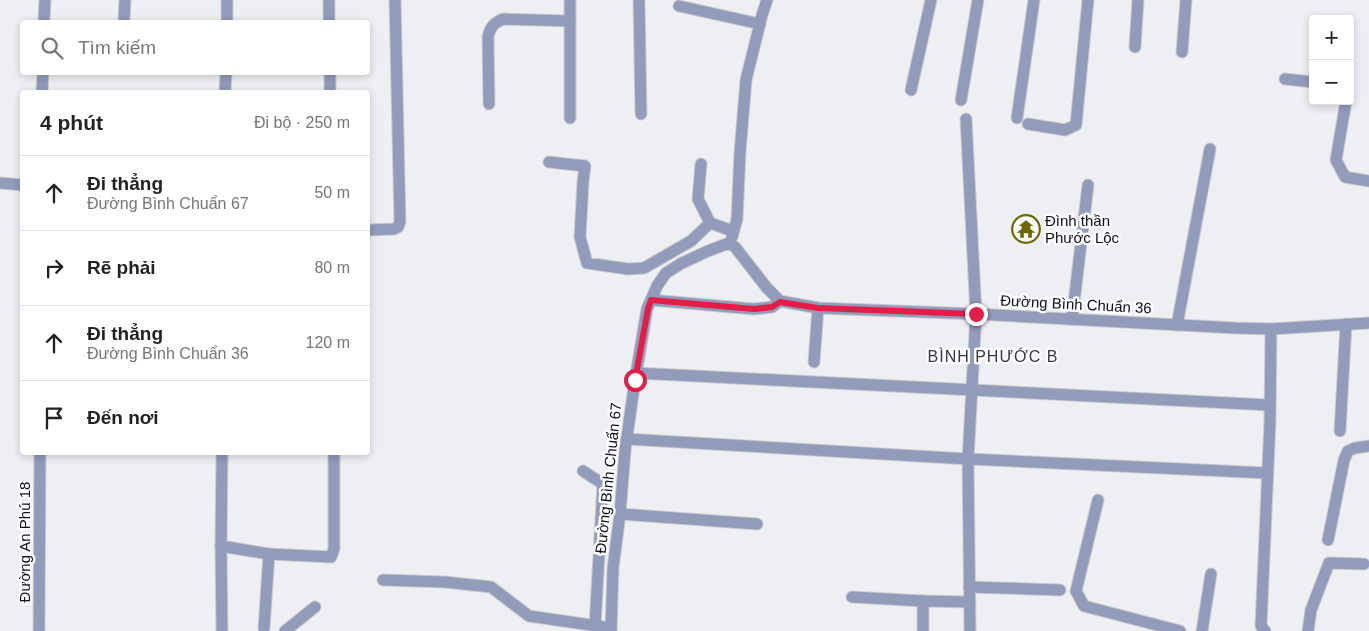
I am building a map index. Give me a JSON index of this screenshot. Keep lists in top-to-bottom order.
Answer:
{
  "streets": {
    "street": ["Đường Bình Chuẩn 36", "Đường Bình Chuẩn 67", "Đường An Phú 18"]
  },
  "districts": ["BÌNH PHƯỚC B"],
  "places": {
    "temple": ["Đình thần Phước Lộc"]
  },
  "page": {
    "map_buttons": ["+", "−"],
    "search": "Tìm kiếm",
    "heading": ["4 phút", "Đi bộ · 250 m"],
    "list": [
      ["Đi thẳng", "Đường Bình Chuẩn 67", "50 m"],
      ["Rẽ phải", "80 m"],
      ["Đi thẳng", "Đường Bình Chuẩn 36", "120 m"],
      "Đến nơi"
    ]
  }
}
